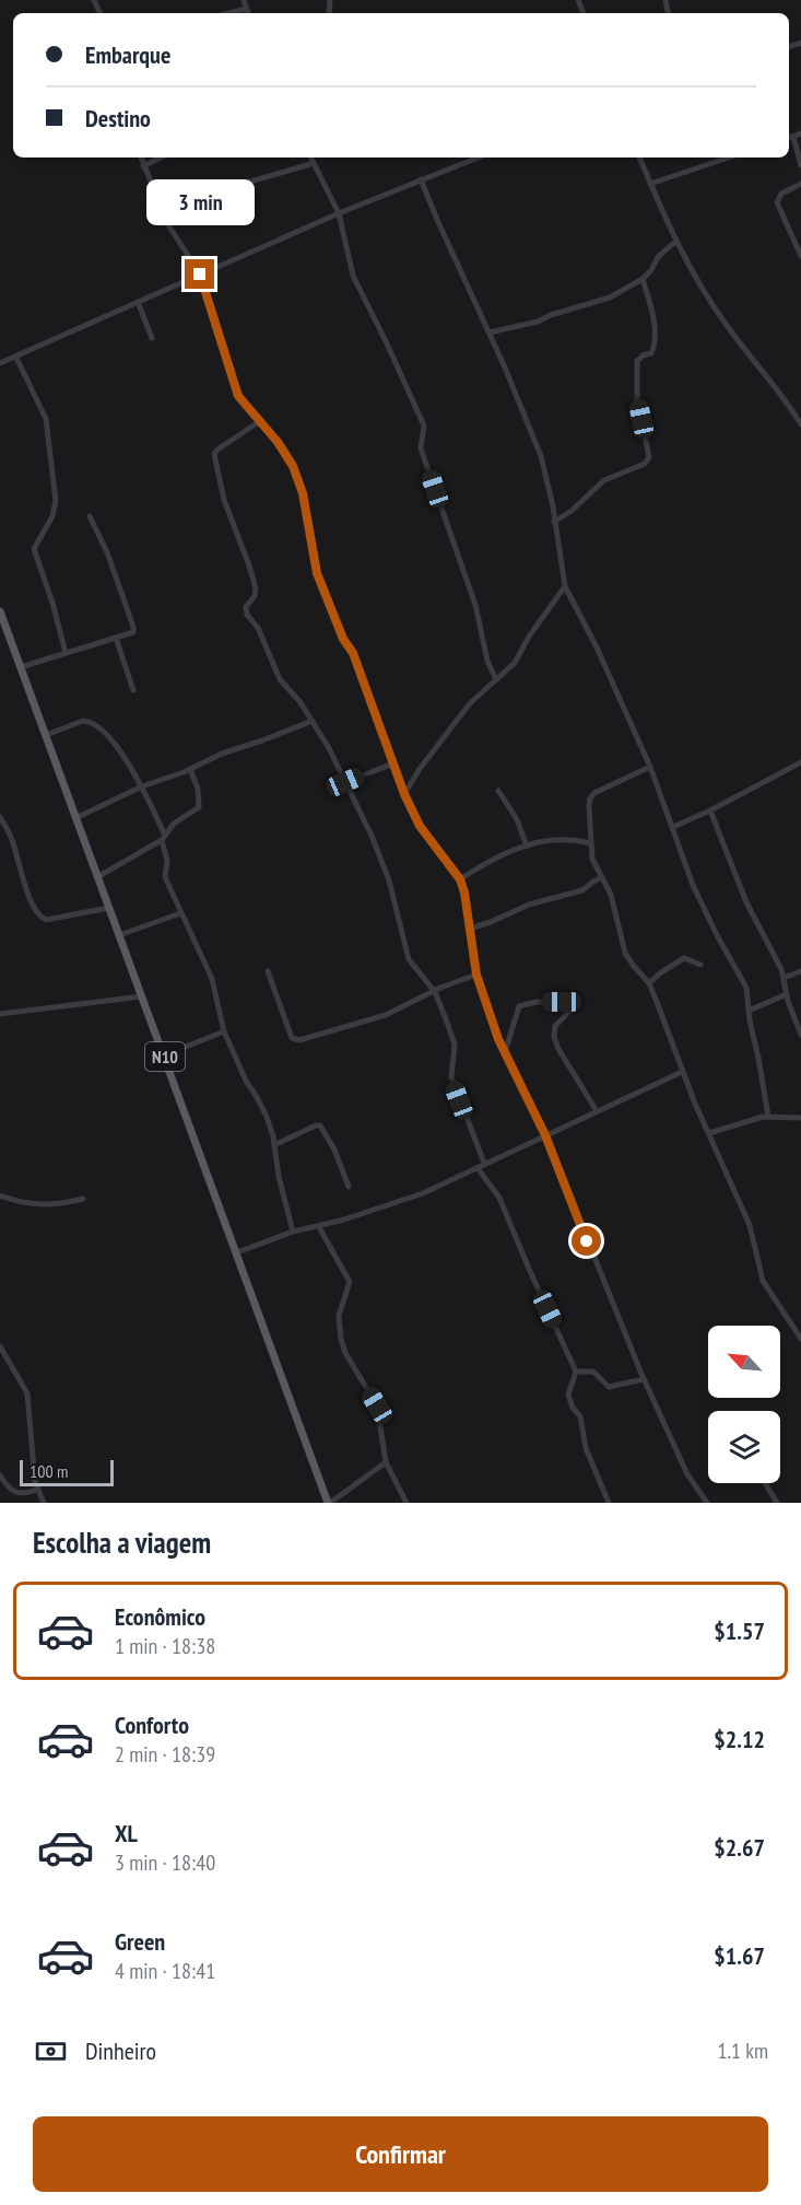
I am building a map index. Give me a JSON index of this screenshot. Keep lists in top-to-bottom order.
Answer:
{
  "streets": {
    "main road": ["N10"]
  },
  "scale_bar": "100 m",
  "north": "top left",
  "page": {
    "banner": ["Embarque", "Destino"],
    "bubble": "3 min",
    "scale": "100 m",
    "heading": "Escolha a viagem",
    "list": [
      {
        "name": "Econômico",
        "note": "1 min · 18:38",
        "value": "$1.57"
      },
      {
        "name": "Conforto",
        "note": "2 min · 18:39",
        "value": "$2.12"
      },
      {
        "name": "XL",
        "note": "3 min · 18:40",
        "value": "$2.67"
      },
      {
        "name": "Green",
        "note": "4 min · 18:41",
        "value": "$1.67"
      }
    ],
    "pay": ["Dinheiro", "1.1 km"],
    "buttons": "Confirmar"
  }
}
